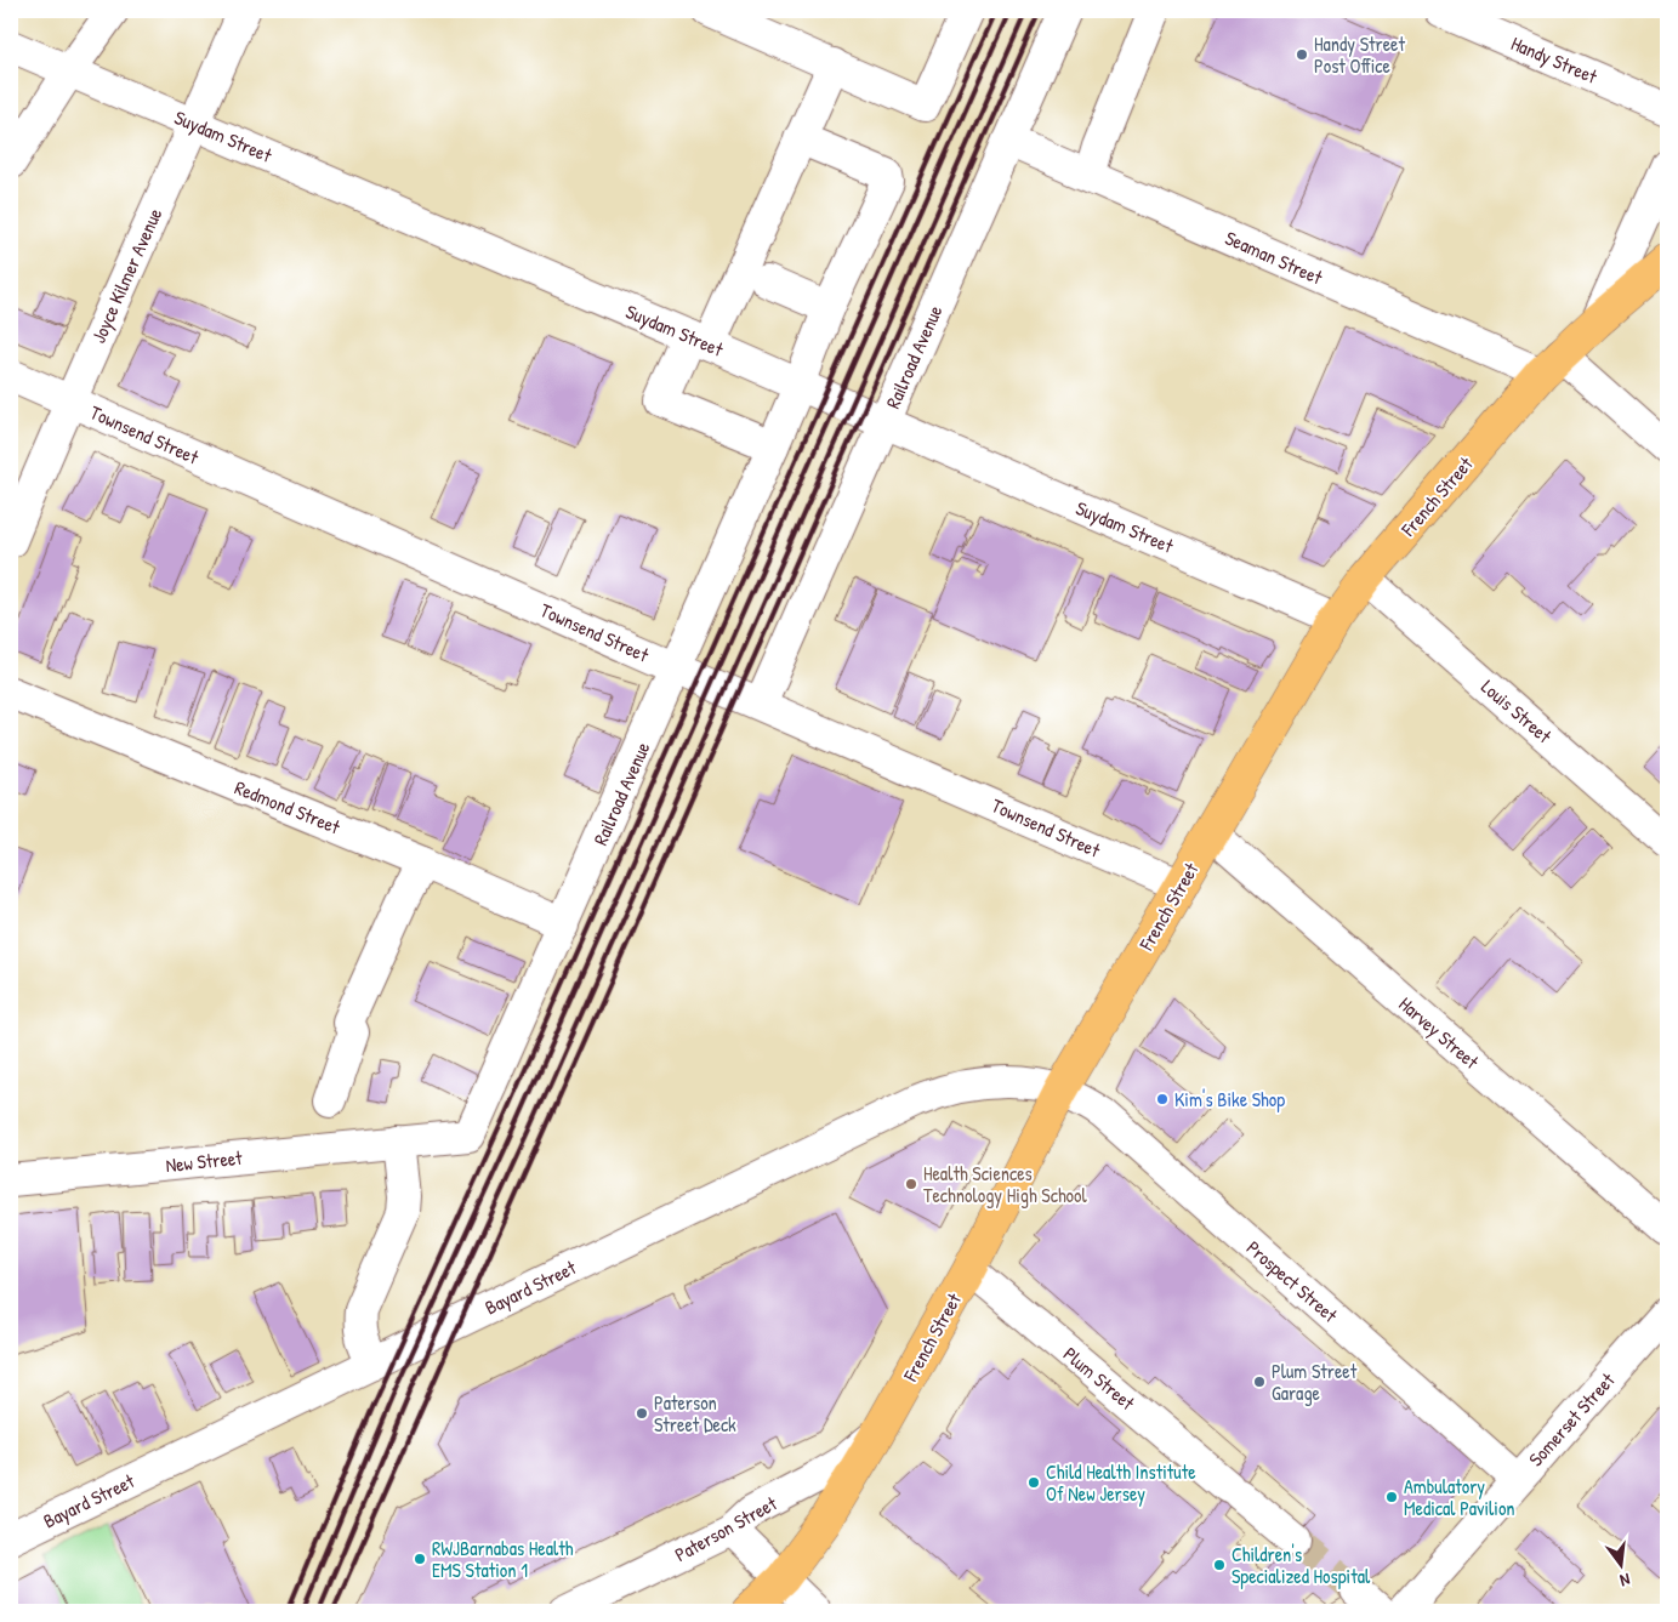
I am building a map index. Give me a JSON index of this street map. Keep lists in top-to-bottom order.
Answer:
{
  "streets": {
    "main road": ["French Street"],
    "street": [
      "Handy Street",
      "Suydam Street",
      "Seaman Street",
      "Joyce Kilmer Avenue",
      "Railroad Avenue",
      "Townsend Street",
      "Louis Street",
      "Redmond Street",
      "Harvey Street",
      "New Street",
      "Prospect Street",
      "Bayard Street",
      "Plum Street",
      "Somerset Street",
      "Paterson Street"
    ]
  },
  "crossings": [
    ["Suydam Street", "Joyce Kilmer Avenue"],
    ["Suydam Street", "Railroad Avenue"],
    ["Suydam Street", "French Street"],
    ["Seaman Street", "Railroad Avenue"],
    ["Seaman Street", "French Street"],
    ["Joyce Kilmer Avenue", "Townsend Street"],
    ["Railroad Avenue", "Townsend Street"],
    ["Railroad Avenue", "Redmond Street"],
    ["Railroad Avenue", "New Street"],
    ["Townsend Street", "French Street"],
    ["French Street", "Louis Street"],
    ["French Street", "Harvey Street"],
    ["French Street", "Prospect Street"],
    ["French Street", "Bayard Street"],
    ["French Street", "Plum Street"],
    ["French Street", "Paterson Street"],
    ["Prospect Street", "Bayard Street"],
    ["Prospect Street", "Somerset Street"]
  ],
  "places": [
    "Handy Street Post Office",
    "Kim's Bike Shop",
    "Health Sciences Technology High School",
    "Plum Street Garage",
    "Paterson Street Deck",
    "Child Health Institute Of New Jersey",
    "Ambulatory Medical Pavilion",
    "RWJBarnabas Health EMS Station 1",
    "Children's Specialized Hospital"
  ],
  "north": "bottom"
}
